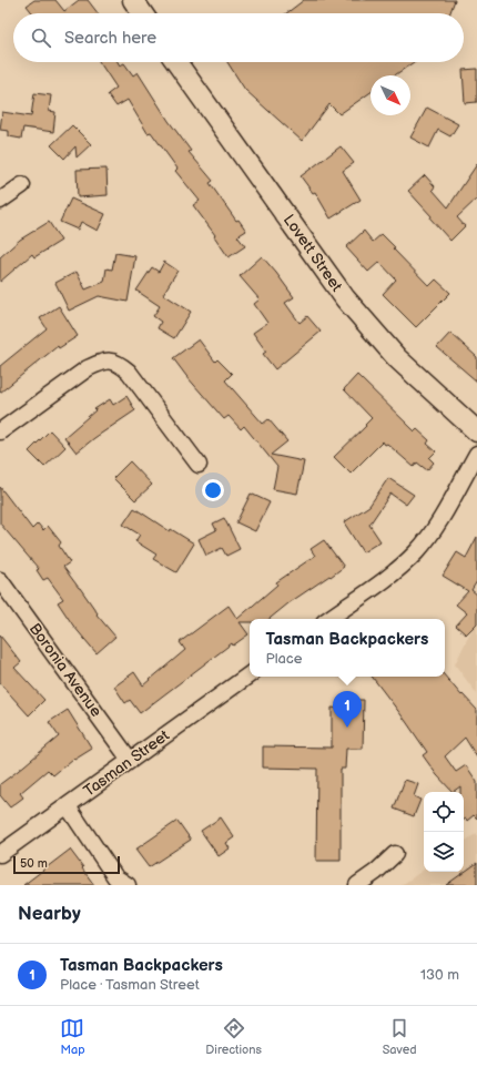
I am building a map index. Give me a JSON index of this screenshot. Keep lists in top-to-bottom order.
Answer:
{
  "streets": {
    "street": ["Lovett Street", "Boronia Avenue", "Tasman Street"]
  },
  "crossings": [
    ["Boronia Avenue", "Tasman Street"]
  ],
  "scale_bar": "50 m",
  "north": "bottom right",
  "page": {
    "search": "Search here",
    "popup": ["Tasman Backpackers", "Place"],
    "pins": "1",
    "scale": "50 m",
    "heading": "Nearby",
    "list": [
      {
        "mark": "1",
        "name": "Tasman Backpackers",
        "note": "Place · Tasman Street",
        "value": "130 m"
      }
    ],
    "nav": ["Map", "Directions", "Saved"]
  }
}
